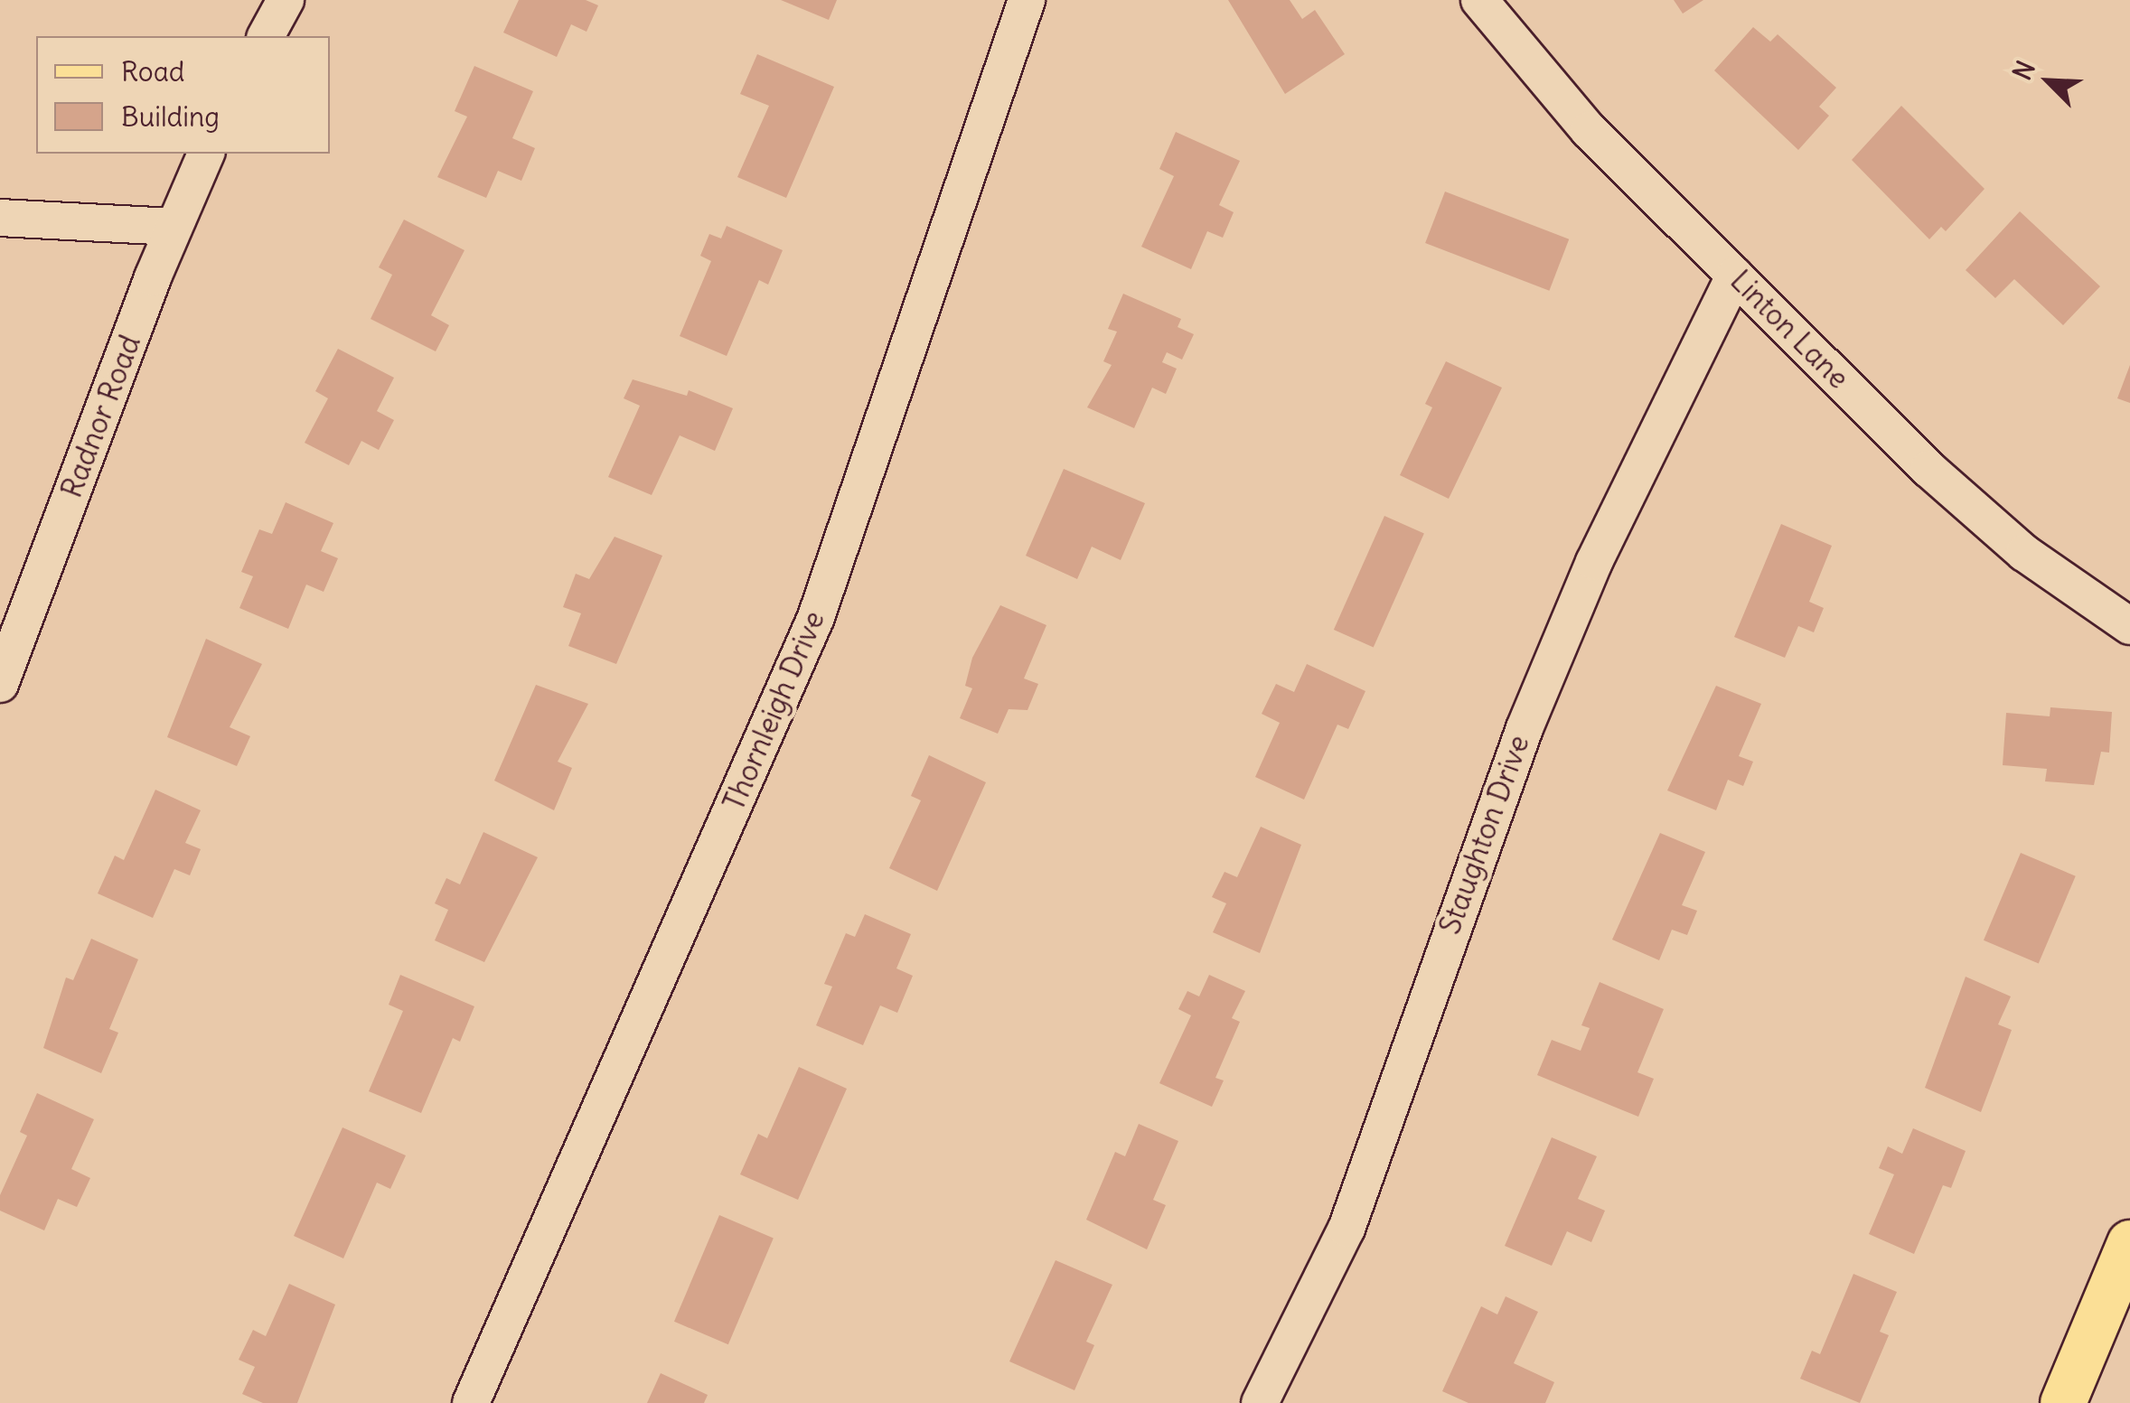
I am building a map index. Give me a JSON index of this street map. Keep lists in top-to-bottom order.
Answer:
{
  "streets": {
    "street": [
      "Linton Lane",
      "Radnor Road",
      "Thornleigh Drive",
      "Staughton Drive"
    ]
  },
  "crossings": [
    ["Linton Lane", "Staughton Drive"]
  ],
  "legend": ["Road", "Building"],
  "north": "top left"
}
